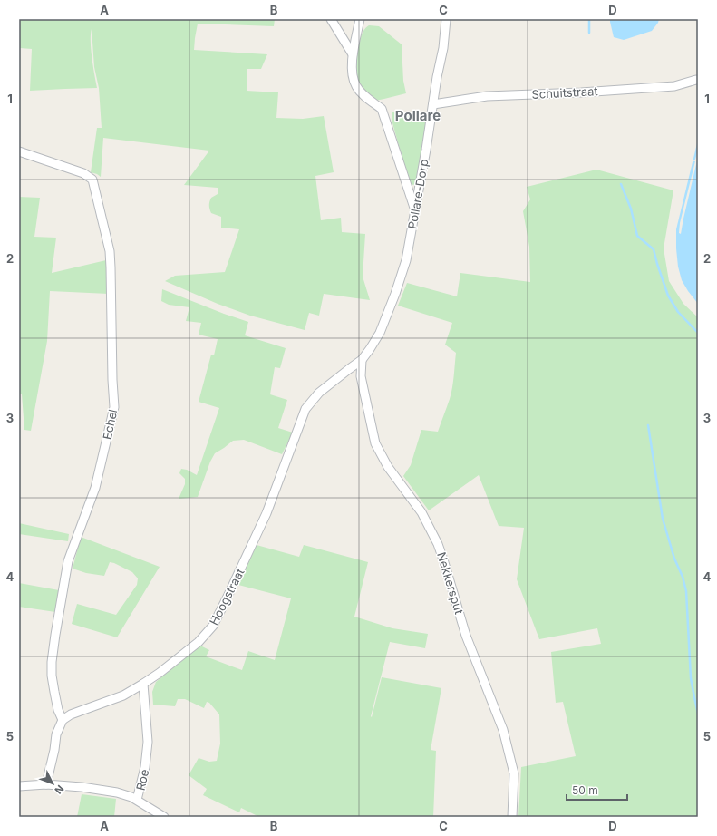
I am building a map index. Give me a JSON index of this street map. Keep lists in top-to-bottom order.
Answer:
{
  "streets": {
    "street": [
      "Schuitstraat",
      "Pollare-Dorp",
      "Echel",
      "Nekkersput",
      "Hoogstraat",
      "Roe"
    ]
  },
  "crossings": [
    ["Schuitstraat", "Pollare-Dorp"],
    ["Pollare-Dorp", "Nekkersput"],
    ["Pollare-Dorp", "Hoogstraat"],
    ["Echel", "Hoogstraat"],
    ["Nekkersput", "Hoogstraat"],
    ["Hoogstraat", "Roe"]
  ],
  "districts": ["Pollare"],
  "scale_bar": "50 m",
  "north": "bottom right",
  "grid": {
    "columns": [
      "A",
      "B",
      "C",
      "D"
    ],
    "rows": [
      "1",
      "2",
      "3",
      "4",
      "5"
    ]
  }
}
